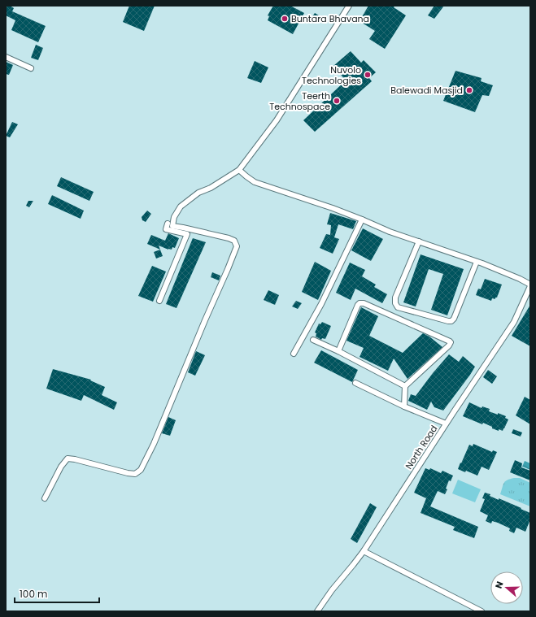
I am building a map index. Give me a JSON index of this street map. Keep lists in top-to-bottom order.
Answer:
{
  "streets": {
    "street": ["North Road"]
  },
  "places": [
    "Buntara Bhavana",
    "Nuvolo Technologies",
    "Balewadi Masjid",
    "Teerth Technospace"
  ],
  "scale_bar": "100 m",
  "north": "left"
}
